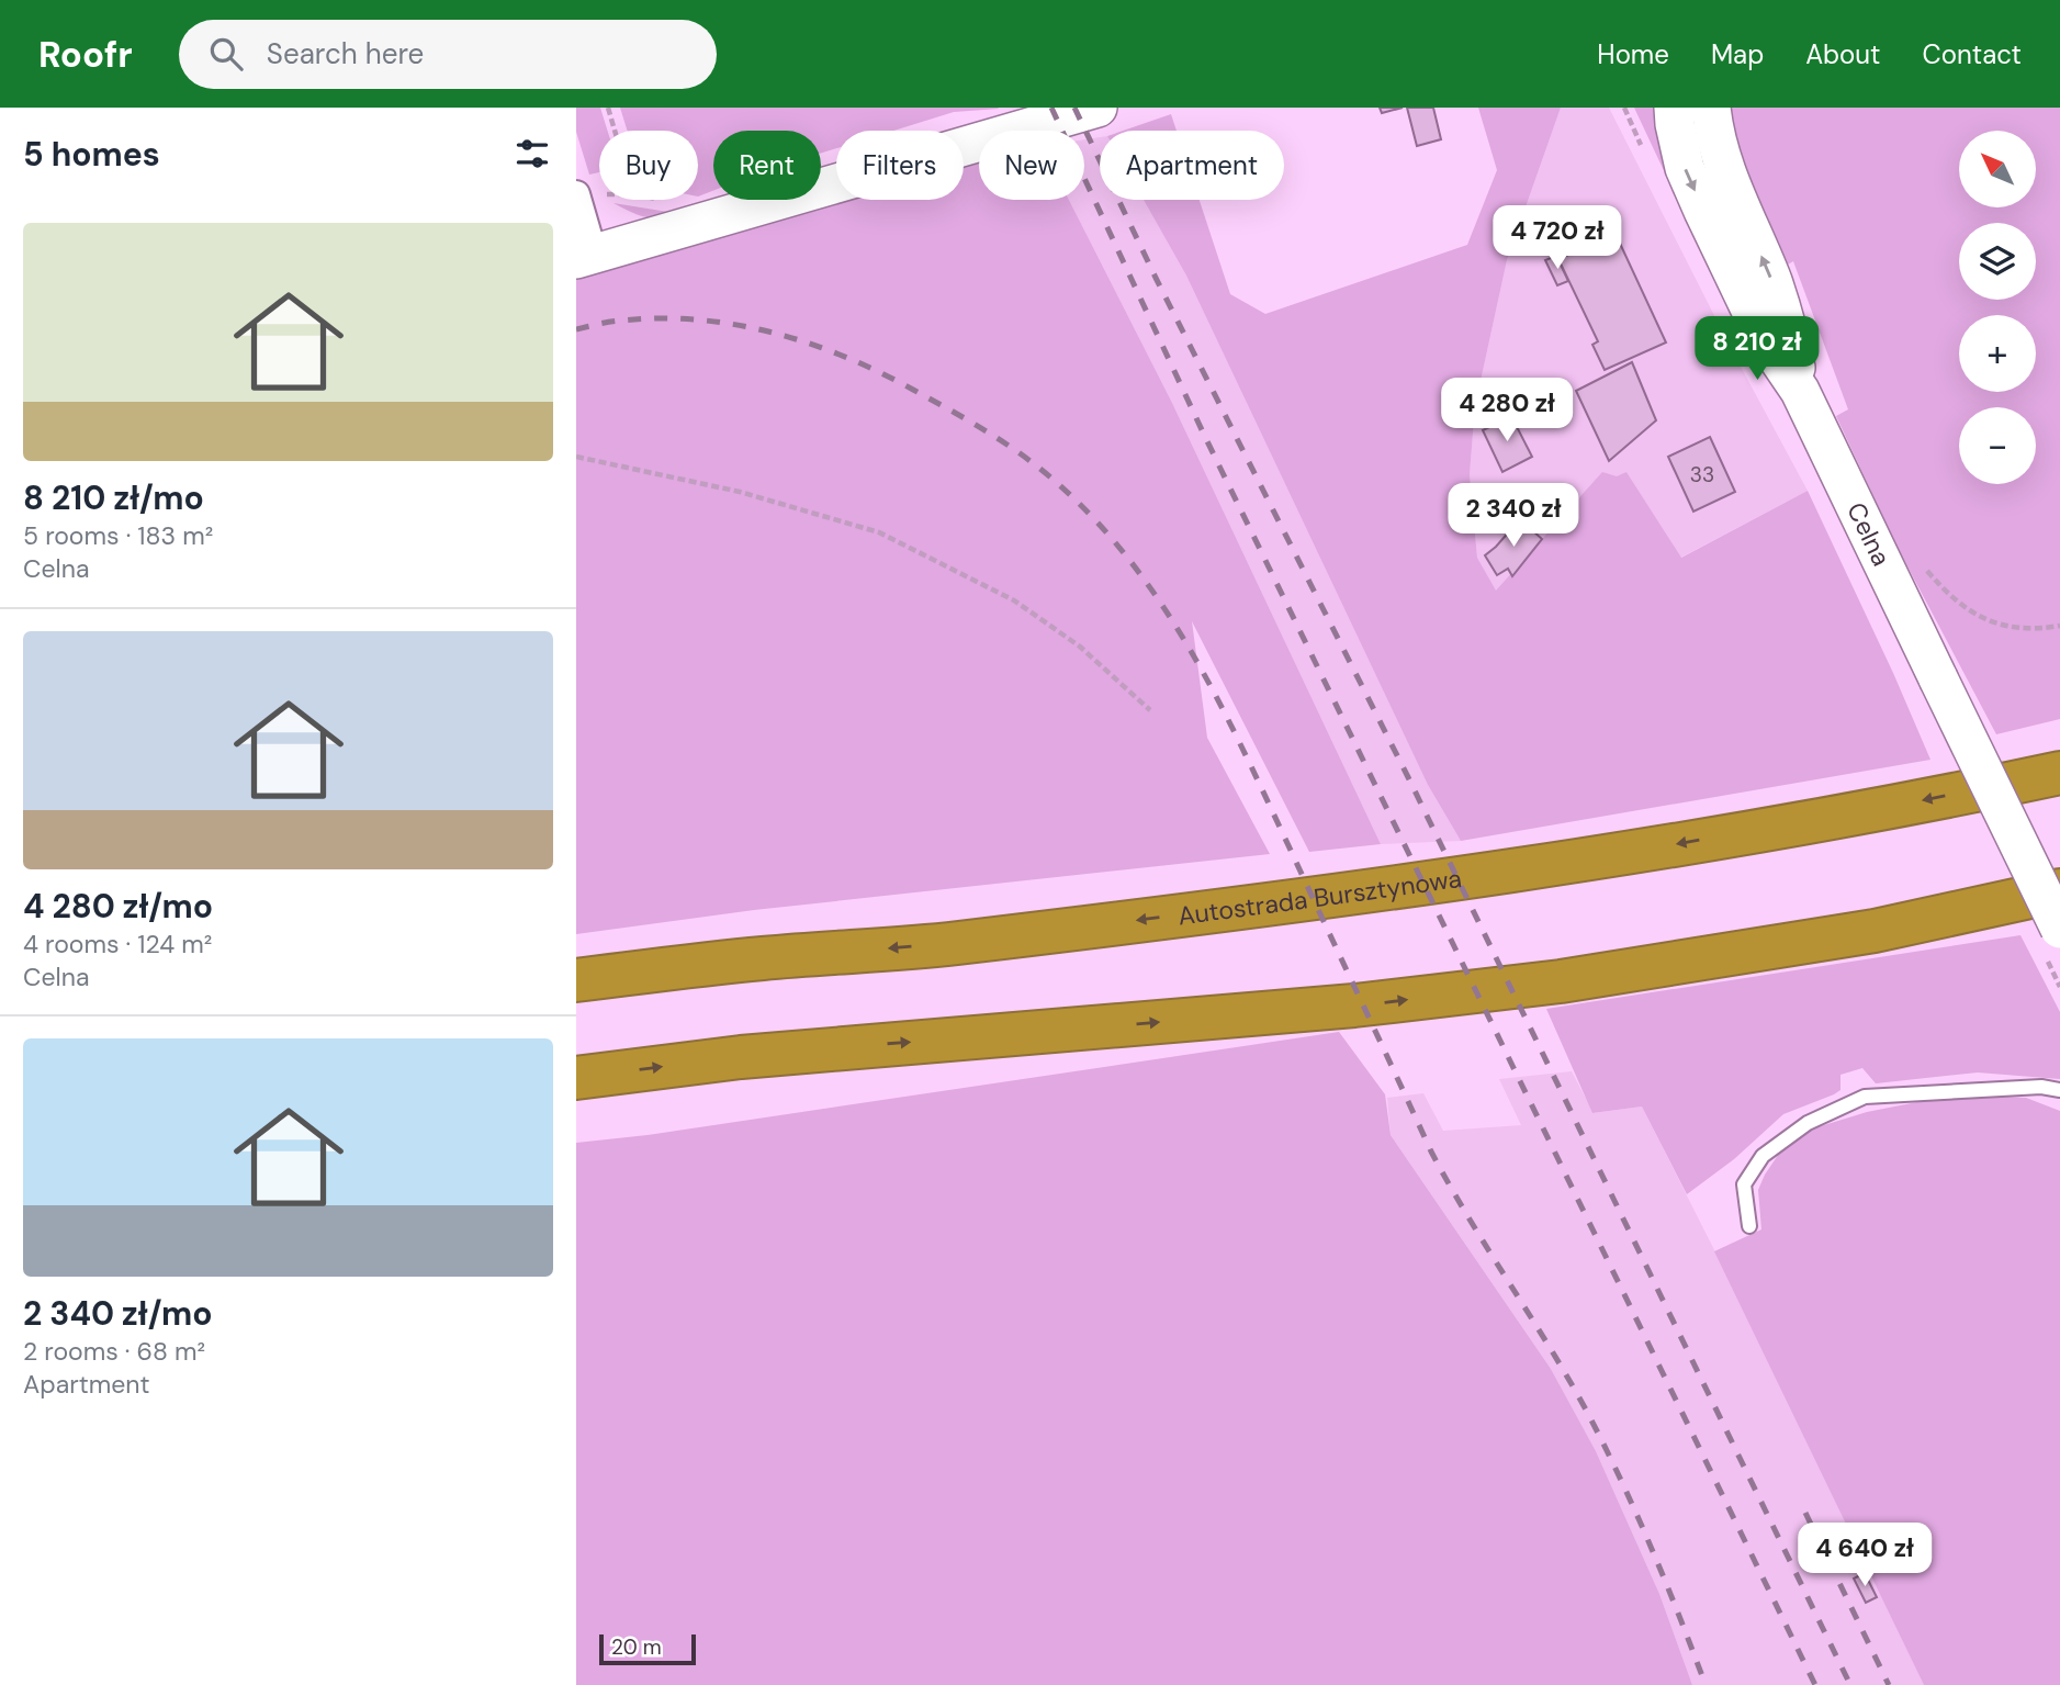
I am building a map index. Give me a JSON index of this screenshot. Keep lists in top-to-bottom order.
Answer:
{
  "streets": {
    "highway": ["Autostrada Bursztynowa"],
    "street": ["Celna"]
  },
  "house_numbers": ["33"],
  "scale_bar": "20 m",
  "north": "top left",
  "page": {
    "header": "Roofr",
    "search": "Search here",
    "nav": [
      "Home",
      "Map",
      "About",
      "Contact"
    ],
    "heading": "5 homes",
    "map_buttons": ["+", "−"],
    "chip": [
      "Buy",
      "Rent",
      "Filters",
      "New",
      "Apartment"
    ],
    "list": [
      {
        "name": "8 210 zł/mo",
        "note": "5 rooms · 183 m² · Celna"
      },
      {
        "name": "4 280 zł/mo",
        "note": "4 rooms · 124 m² · Celna"
      },
      {
        "name": "2 340 zł/mo",
        "note": "2 rooms · 68 m² · Apartment"
      }
    ],
    "price": [
      "4 720 zł",
      "8 210 zł",
      "4 280 zł",
      "2 340 zł",
      "4 640 zł"
    ],
    "scale": "20 m"
  }
}
